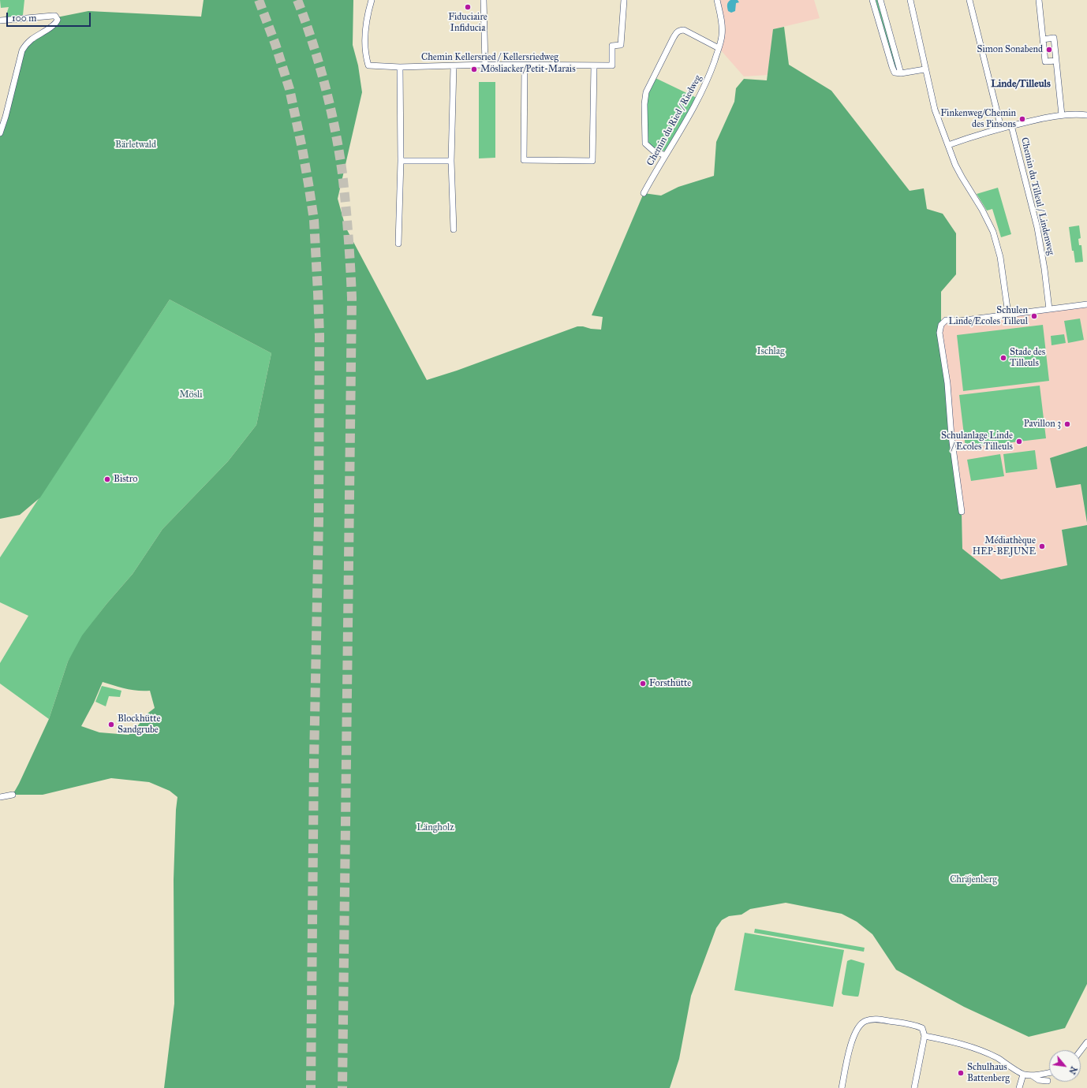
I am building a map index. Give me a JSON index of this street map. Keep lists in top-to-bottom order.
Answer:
{
  "streets": {
    "street": ["Chemin Kellersried / Kellersriedweg", "Chemin du Ried / Riedweg", "Chemin du Tilleul / Lindenweg"]
  },
  "districts": ["Linde/Tilleuls"],
  "parks": [
    "Bärletwald",
    "Ischlag",
    "Mösli",
    "Längholz",
    "Chräjenberg"
  ],
  "places": [
    "Fiduciaire Infiducia",
    "Simon Sonabend",
    "Mösliacker/Petit-Marais",
    "Finkenweg/Chemin des Pinsons",
    "Schulen Linde/Ecoles Tilleul",
    "Stade des Tilleuls",
    "Pavillon 3",
    "Schulanlage Linde / Ecoles Tilleuls",
    "Bistro",
    "Médiathèque HEP-BEJUNE",
    "Forsthütte",
    "Blockhütte Sandgrube",
    "Schulhaus Battenberg"
  ],
  "scale_bar": "100 m",
  "north": "bottom right"
}
